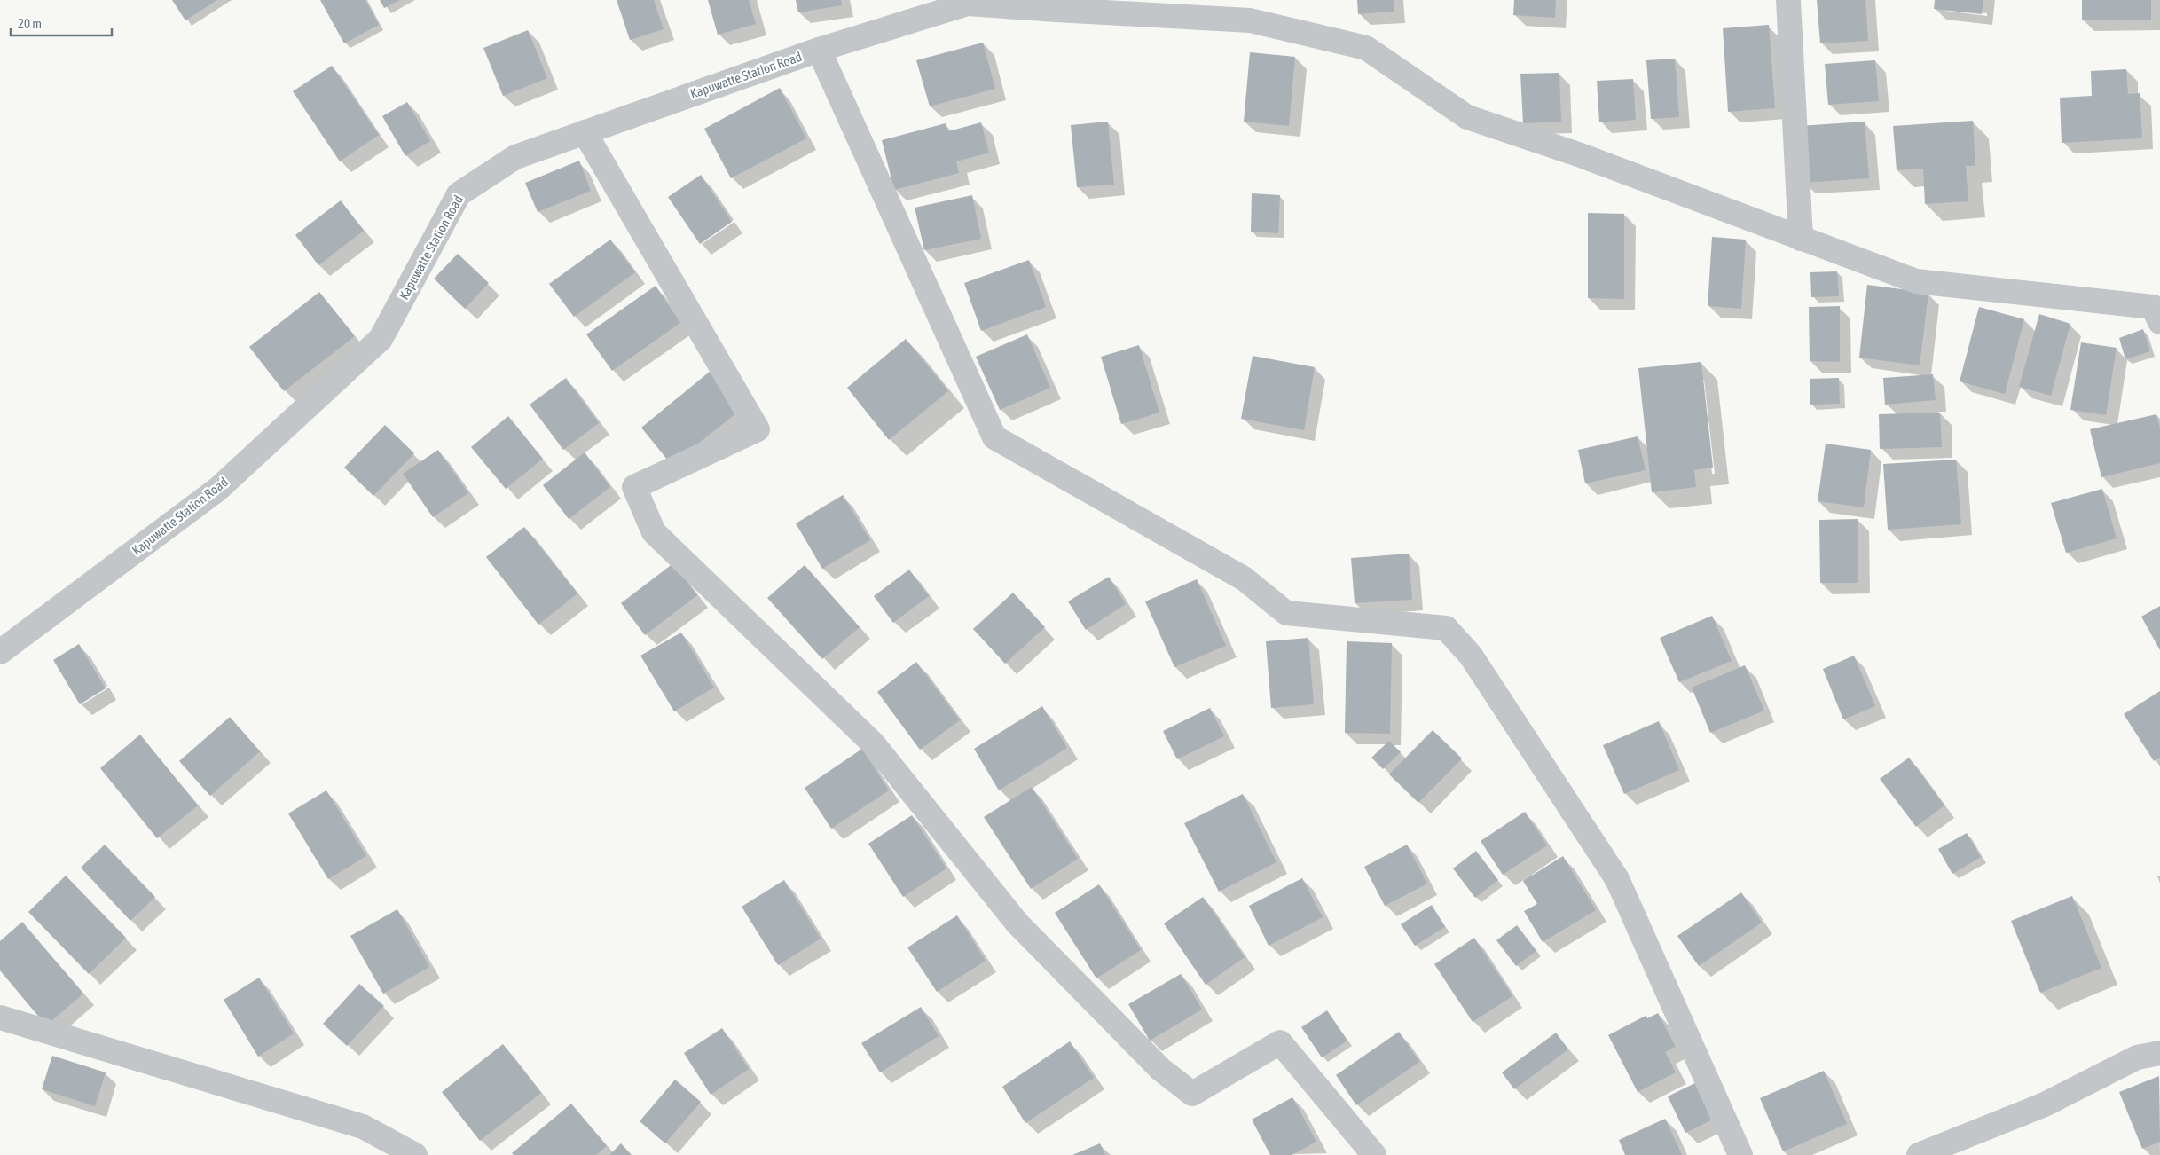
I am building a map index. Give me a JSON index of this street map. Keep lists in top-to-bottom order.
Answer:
{
  "streets": {
    "street": ["Kapuwatte Station Road"]
  },
  "scale_bar": "20 m"
}
